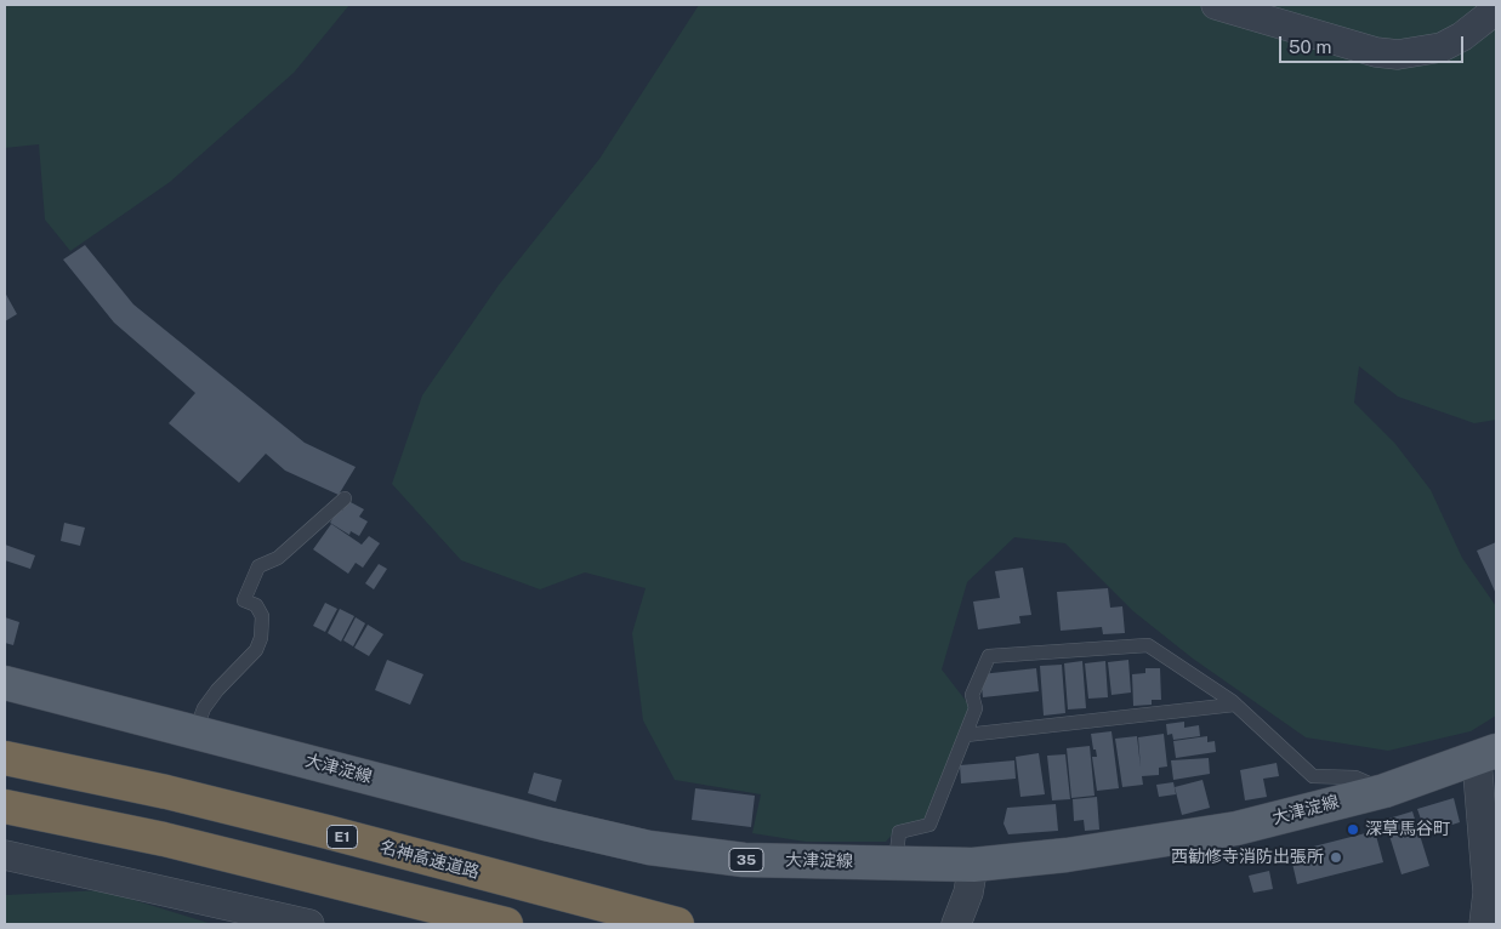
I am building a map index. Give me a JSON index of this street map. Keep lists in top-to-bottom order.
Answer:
{
  "streets": {
    "highway": ["E1", "名神高速道路"],
    "main road": ["大津淀線", "35"]
  },
  "places": ["深草馬谷町", "西勧修寺消防出張所"],
  "scale_bar": "50 m"
}
